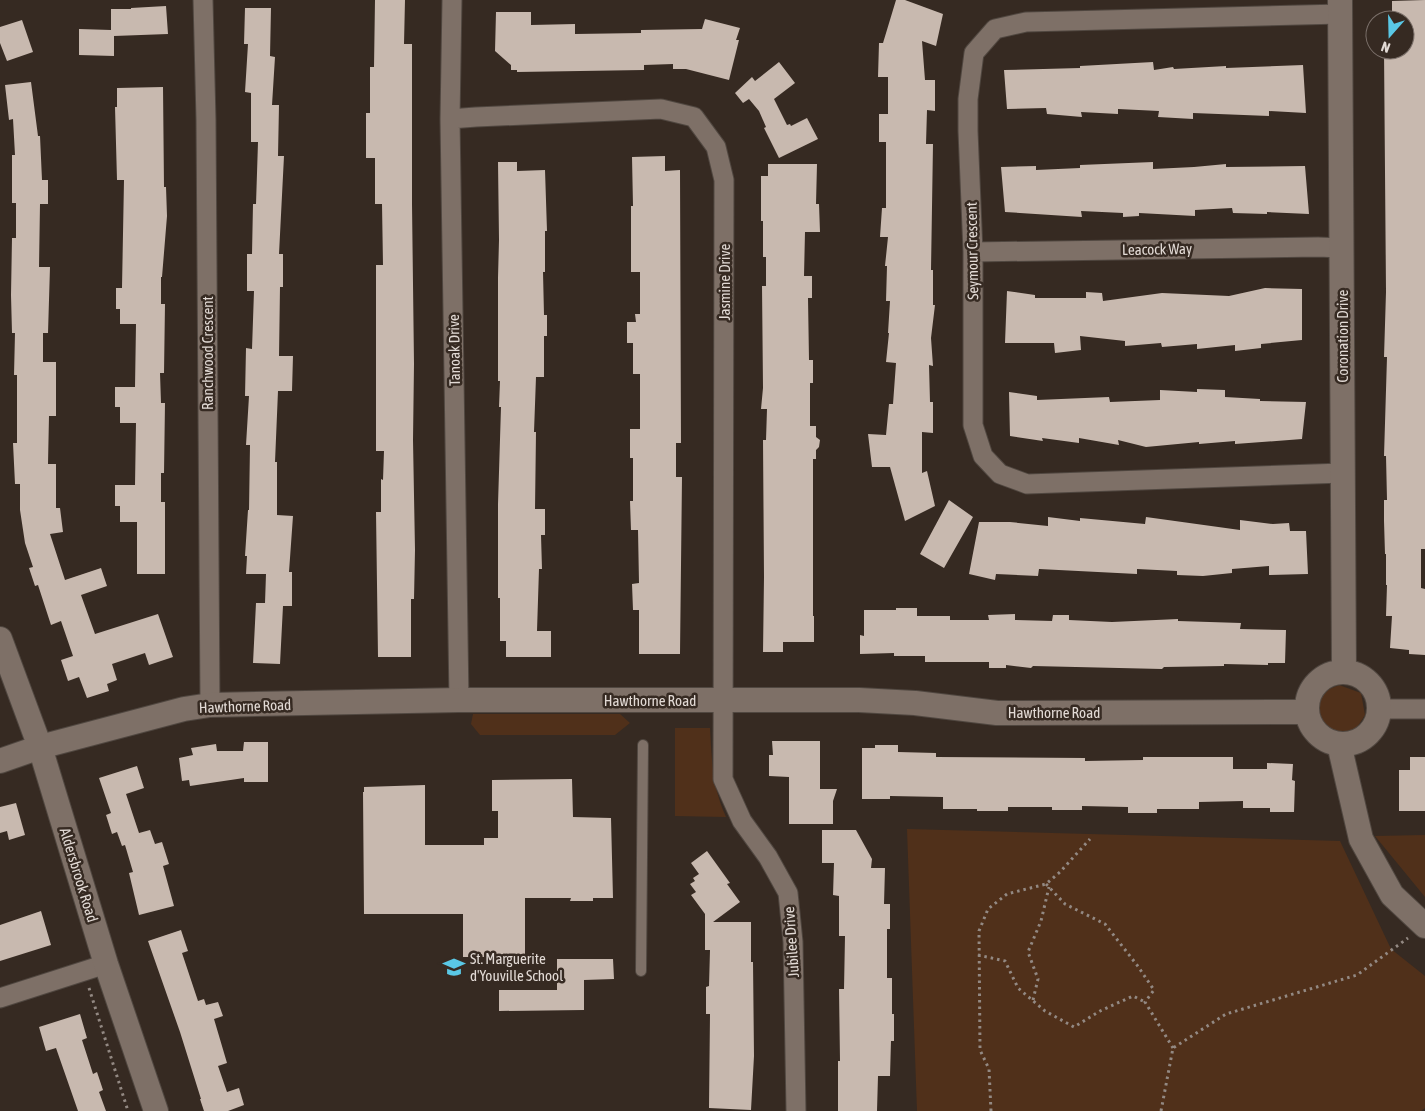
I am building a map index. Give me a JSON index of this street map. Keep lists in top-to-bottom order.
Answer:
{
  "streets": {
    "street": [
      "Leacock Way",
      "Seymour Crescent",
      "Jasmine Drive",
      "Coronation Drive",
      "Tanoak Drive",
      "Ranchwood Crescent",
      "Hawthorne Road",
      "Aldersbrook Road",
      "Jubilee Drive"
    ]
  },
  "crossings": [
    ["Leacock Way", "Seymour Crescent"],
    ["Leacock Way", "Coronation Drive"],
    ["Seymour Crescent", "Coronation Drive"],
    ["Jasmine Drive", "Tanoak Drive"],
    ["Jasmine Drive", "Hawthorne Road"],
    ["Jasmine Drive", "Jubilee Drive"],
    ["Coronation Drive", "Hawthorne Road"],
    ["Tanoak Drive", "Hawthorne Road"],
    ["Ranchwood Crescent", "Hawthorne Road"],
    ["Hawthorne Road", "Aldersbrook Road"],
    ["Hawthorne Road", "Jubilee Drive"]
  ],
  "places": {
    "school or university": ["St. Marguerite d'Youville School"]
  },
  "north": "bottom"
}
